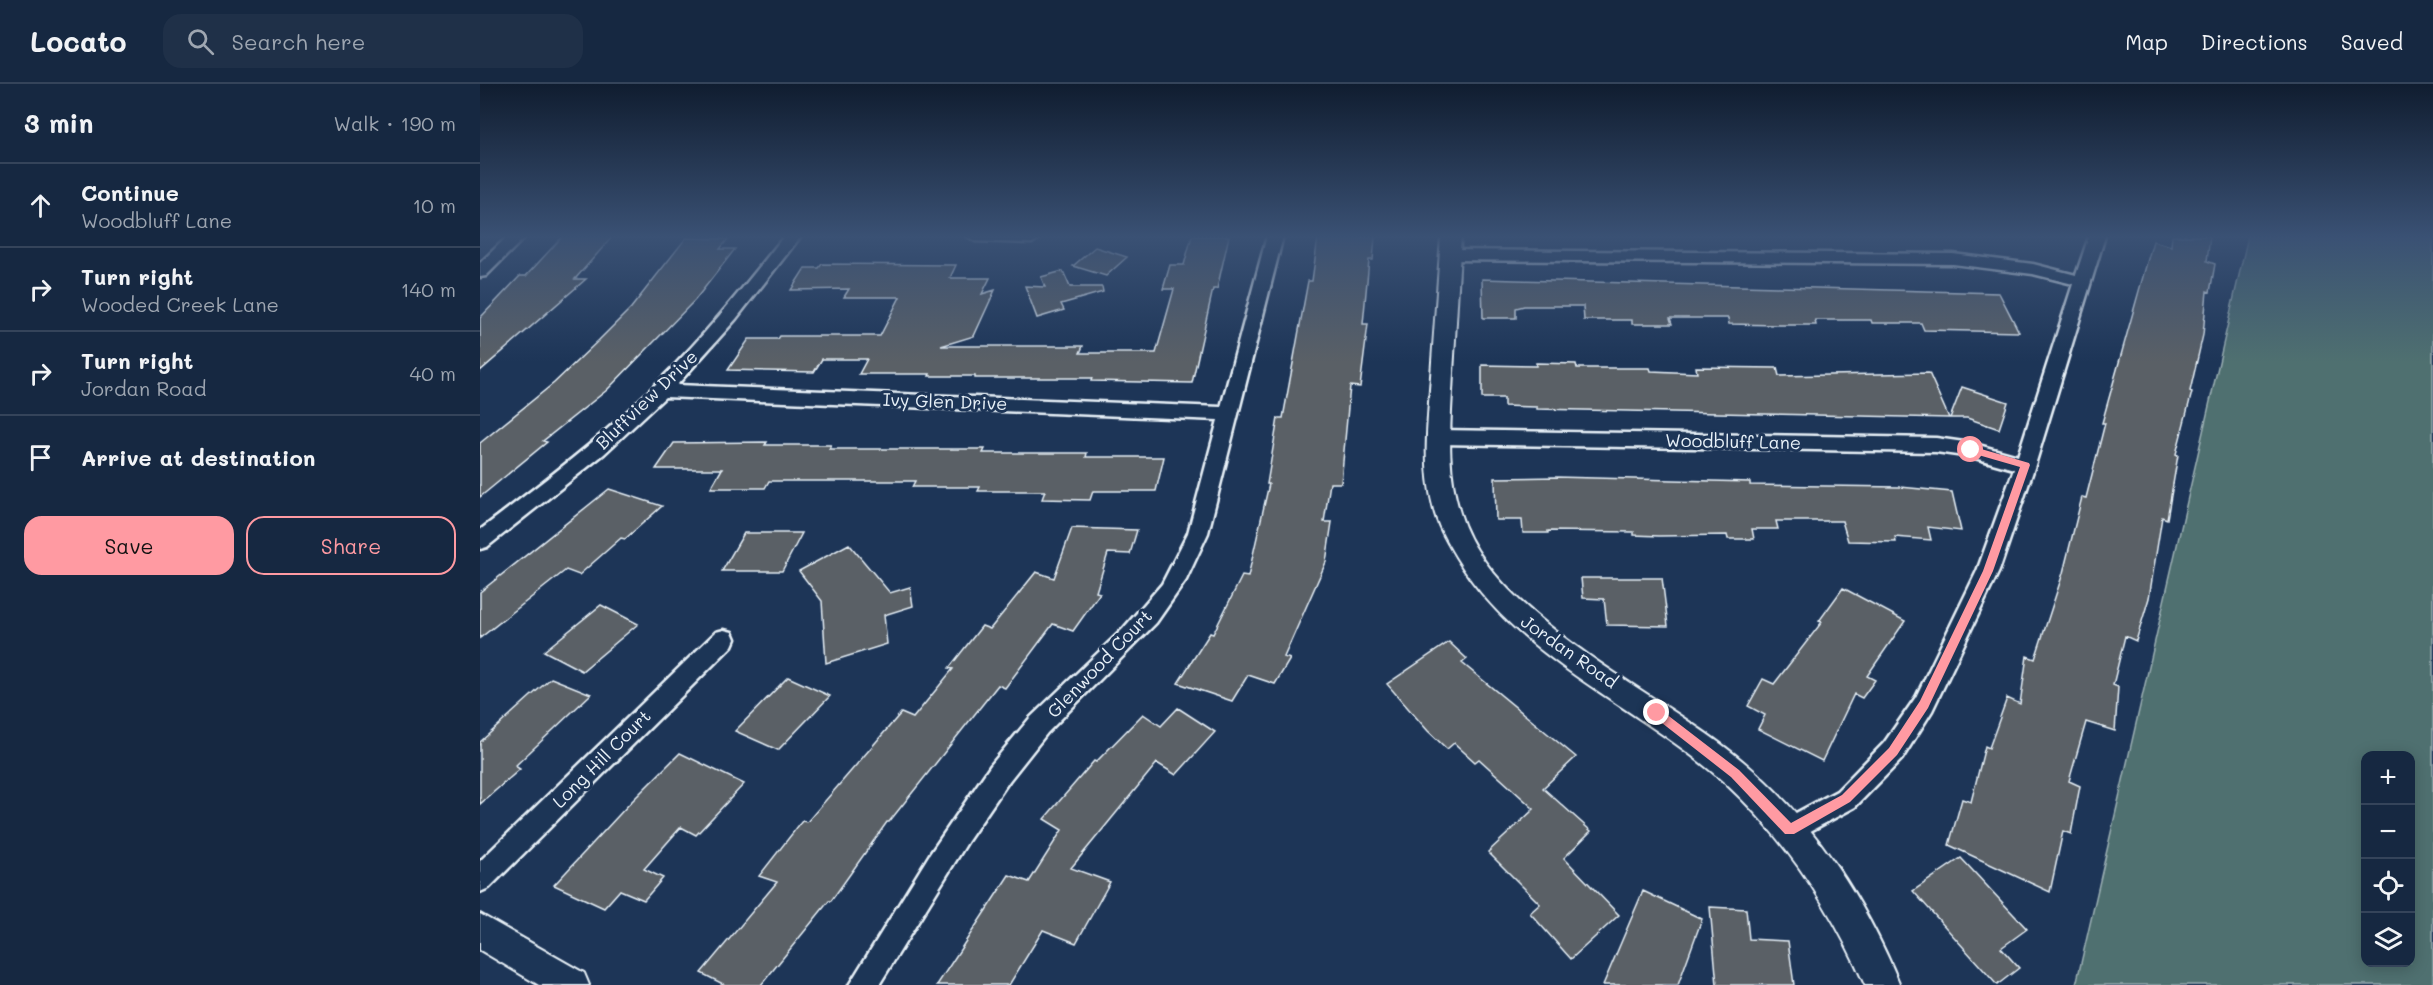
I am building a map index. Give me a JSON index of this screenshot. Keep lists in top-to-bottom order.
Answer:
{
  "streets": {
    "street": [
      "Bluffview Drive",
      "Ivy Glen Drive",
      "Woodbluff Lane",
      "Jordan Road",
      "Glenwood Court",
      "Long Hill Court"
    ]
  },
  "crossings": [
    ["Bluffview Drive", "Ivy Glen Drive"],
    ["Ivy Glen Drive", "Glenwood Court"],
    ["Woodbluff Lane", "Jordan Road"]
  ],
  "page": {
    "header": "Locato",
    "search": "Search here",
    "nav": ["Map", "Directions", "Saved"],
    "heading": ["3 min", "Walk · 190 m"],
    "list": [
      ["Continue", "Woodbluff Lane", "10 m"],
      ["Turn right", "Wooded Creek Lane", "140 m"],
      ["Turn right", "Jordan Road", "40 m"],
      "Arrive at destination"
    ],
    "buttons": ["Save", "Share"],
    "map_buttons": ["+", "−"]
  }
}
